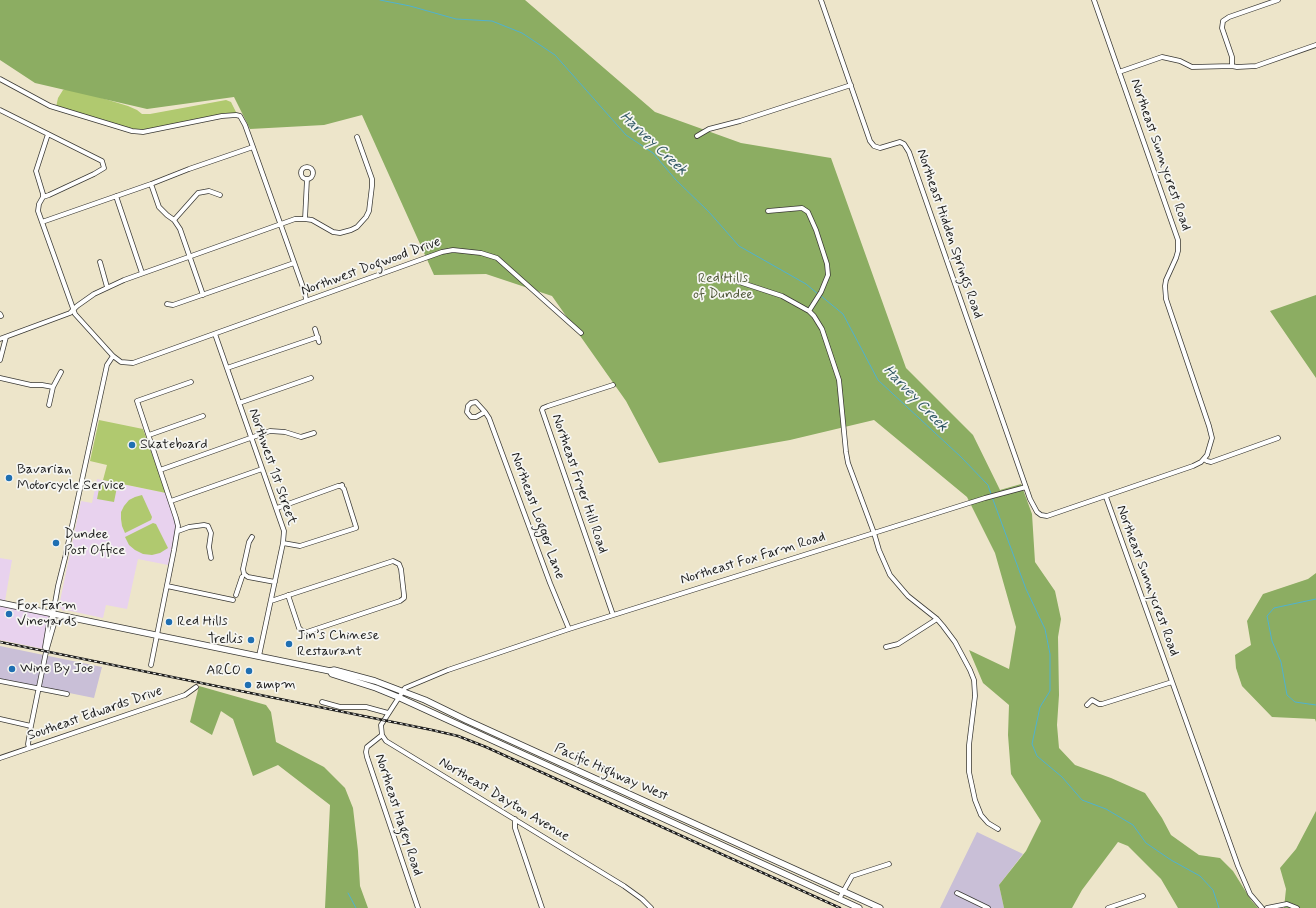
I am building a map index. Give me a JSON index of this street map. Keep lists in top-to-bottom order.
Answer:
{
  "streets": {
    "main road": ["Pacific Highway West"],
    "street": [
      "Northeast Sunnycrest Road",
      "Northeast Hidden Springs Road",
      "Northwest Dogwood Drive",
      "Northwest 1st Street",
      "Northeast Fryer Hill Road",
      "Northeast Logger Lane",
      "Northeast Fox Farm Road",
      "Southeast Edwards Drive",
      "Northeast Dayton Avenue",
      "Northeast Hagey Road"
    ]
  },
  "crossings": [
    ["Northeast Hidden Springs Road", "Northeast Fox Farm Road"],
    ["Northwest Dogwood Drive", "Northwest 1st Street"],
    ["Northwest 1st Street", "Pacific Highway West"],
    ["Northeast Fryer Hill Road", "Northeast Fox Farm Road"],
    ["Northeast Logger Lane", "Northeast Fox Farm Road"],
    ["Northeast Fox Farm Road", "Pacific Highway West"],
    ["Northeast Dayton Avenue", "Northeast Hagey Road"]
  ],
  "water": ["Harvey Creek"],
  "parks": ["Red Hills of Dundee"],
  "places": [
    "Skateboard",
    "Bavarian Motorcycle Service",
    "Dundee Post Office",
    "Fox Farm Vineyards",
    "Red Hills",
    "Trellis",
    "Jin’s Chinese Restaurant",
    "Wine By Joe",
    "ARCO",
    "ampm"
  ]
}
